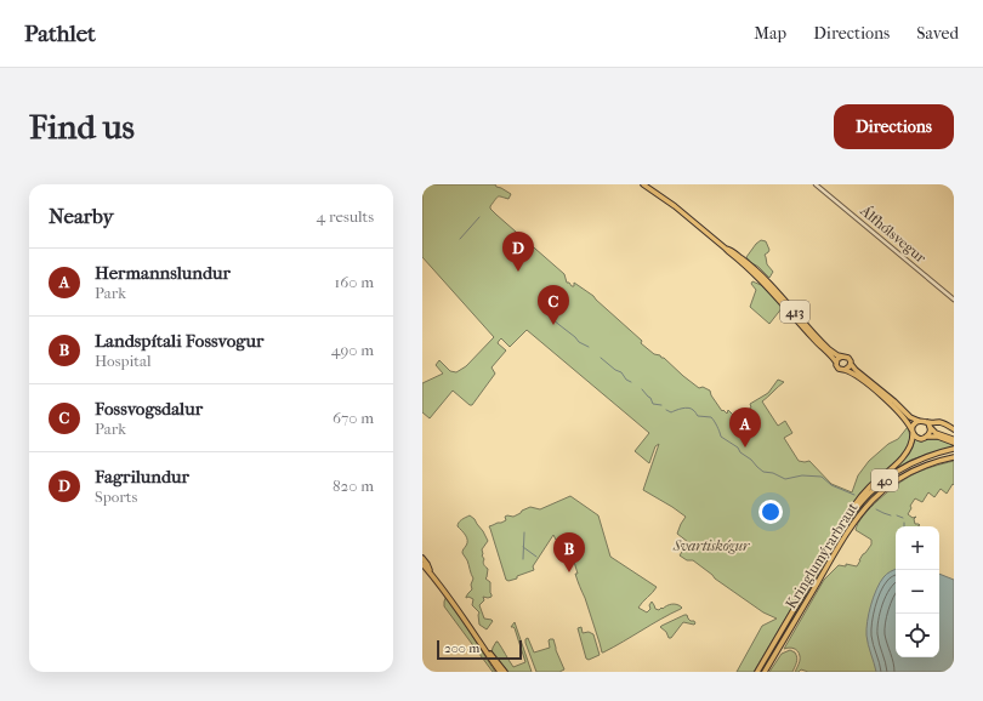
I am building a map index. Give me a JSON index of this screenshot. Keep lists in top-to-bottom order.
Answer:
{
  "streets": {
    "main road": ["413", "40", "Kringlumýrarbraut"],
    "street": ["Álfhólsvegur"]
  },
  "parks": ["Svartiskógur"],
  "scale_bar": "200 m",
  "page": {
    "header": "Pathlet",
    "nav": ["Map", "Directions", "Saved"],
    "buttons": "Directions",
    "title": "Find us",
    "heading": ["Nearby", "4 results"],
    "pins": [
      "D",
      "C",
      "A",
      "B"
    ],
    "list": [
      {
        "mark": "A",
        "name": "Hermannslundur",
        "note": "Park",
        "value": "160 m"
      },
      {
        "mark": "B",
        "name": "Landspítali Fossvogur",
        "note": "Hospital",
        "value": "490 m"
      },
      {
        "mark": "C",
        "name": "Fossvogsdalur",
        "note": "Park",
        "value": "670 m"
      },
      {
        "mark": "D",
        "name": "Fagrilundur",
        "note": "Sports",
        "value": "820 m"
      }
    ],
    "map_buttons": ["+", "−"],
    "scale": "200 m"
  }
}
